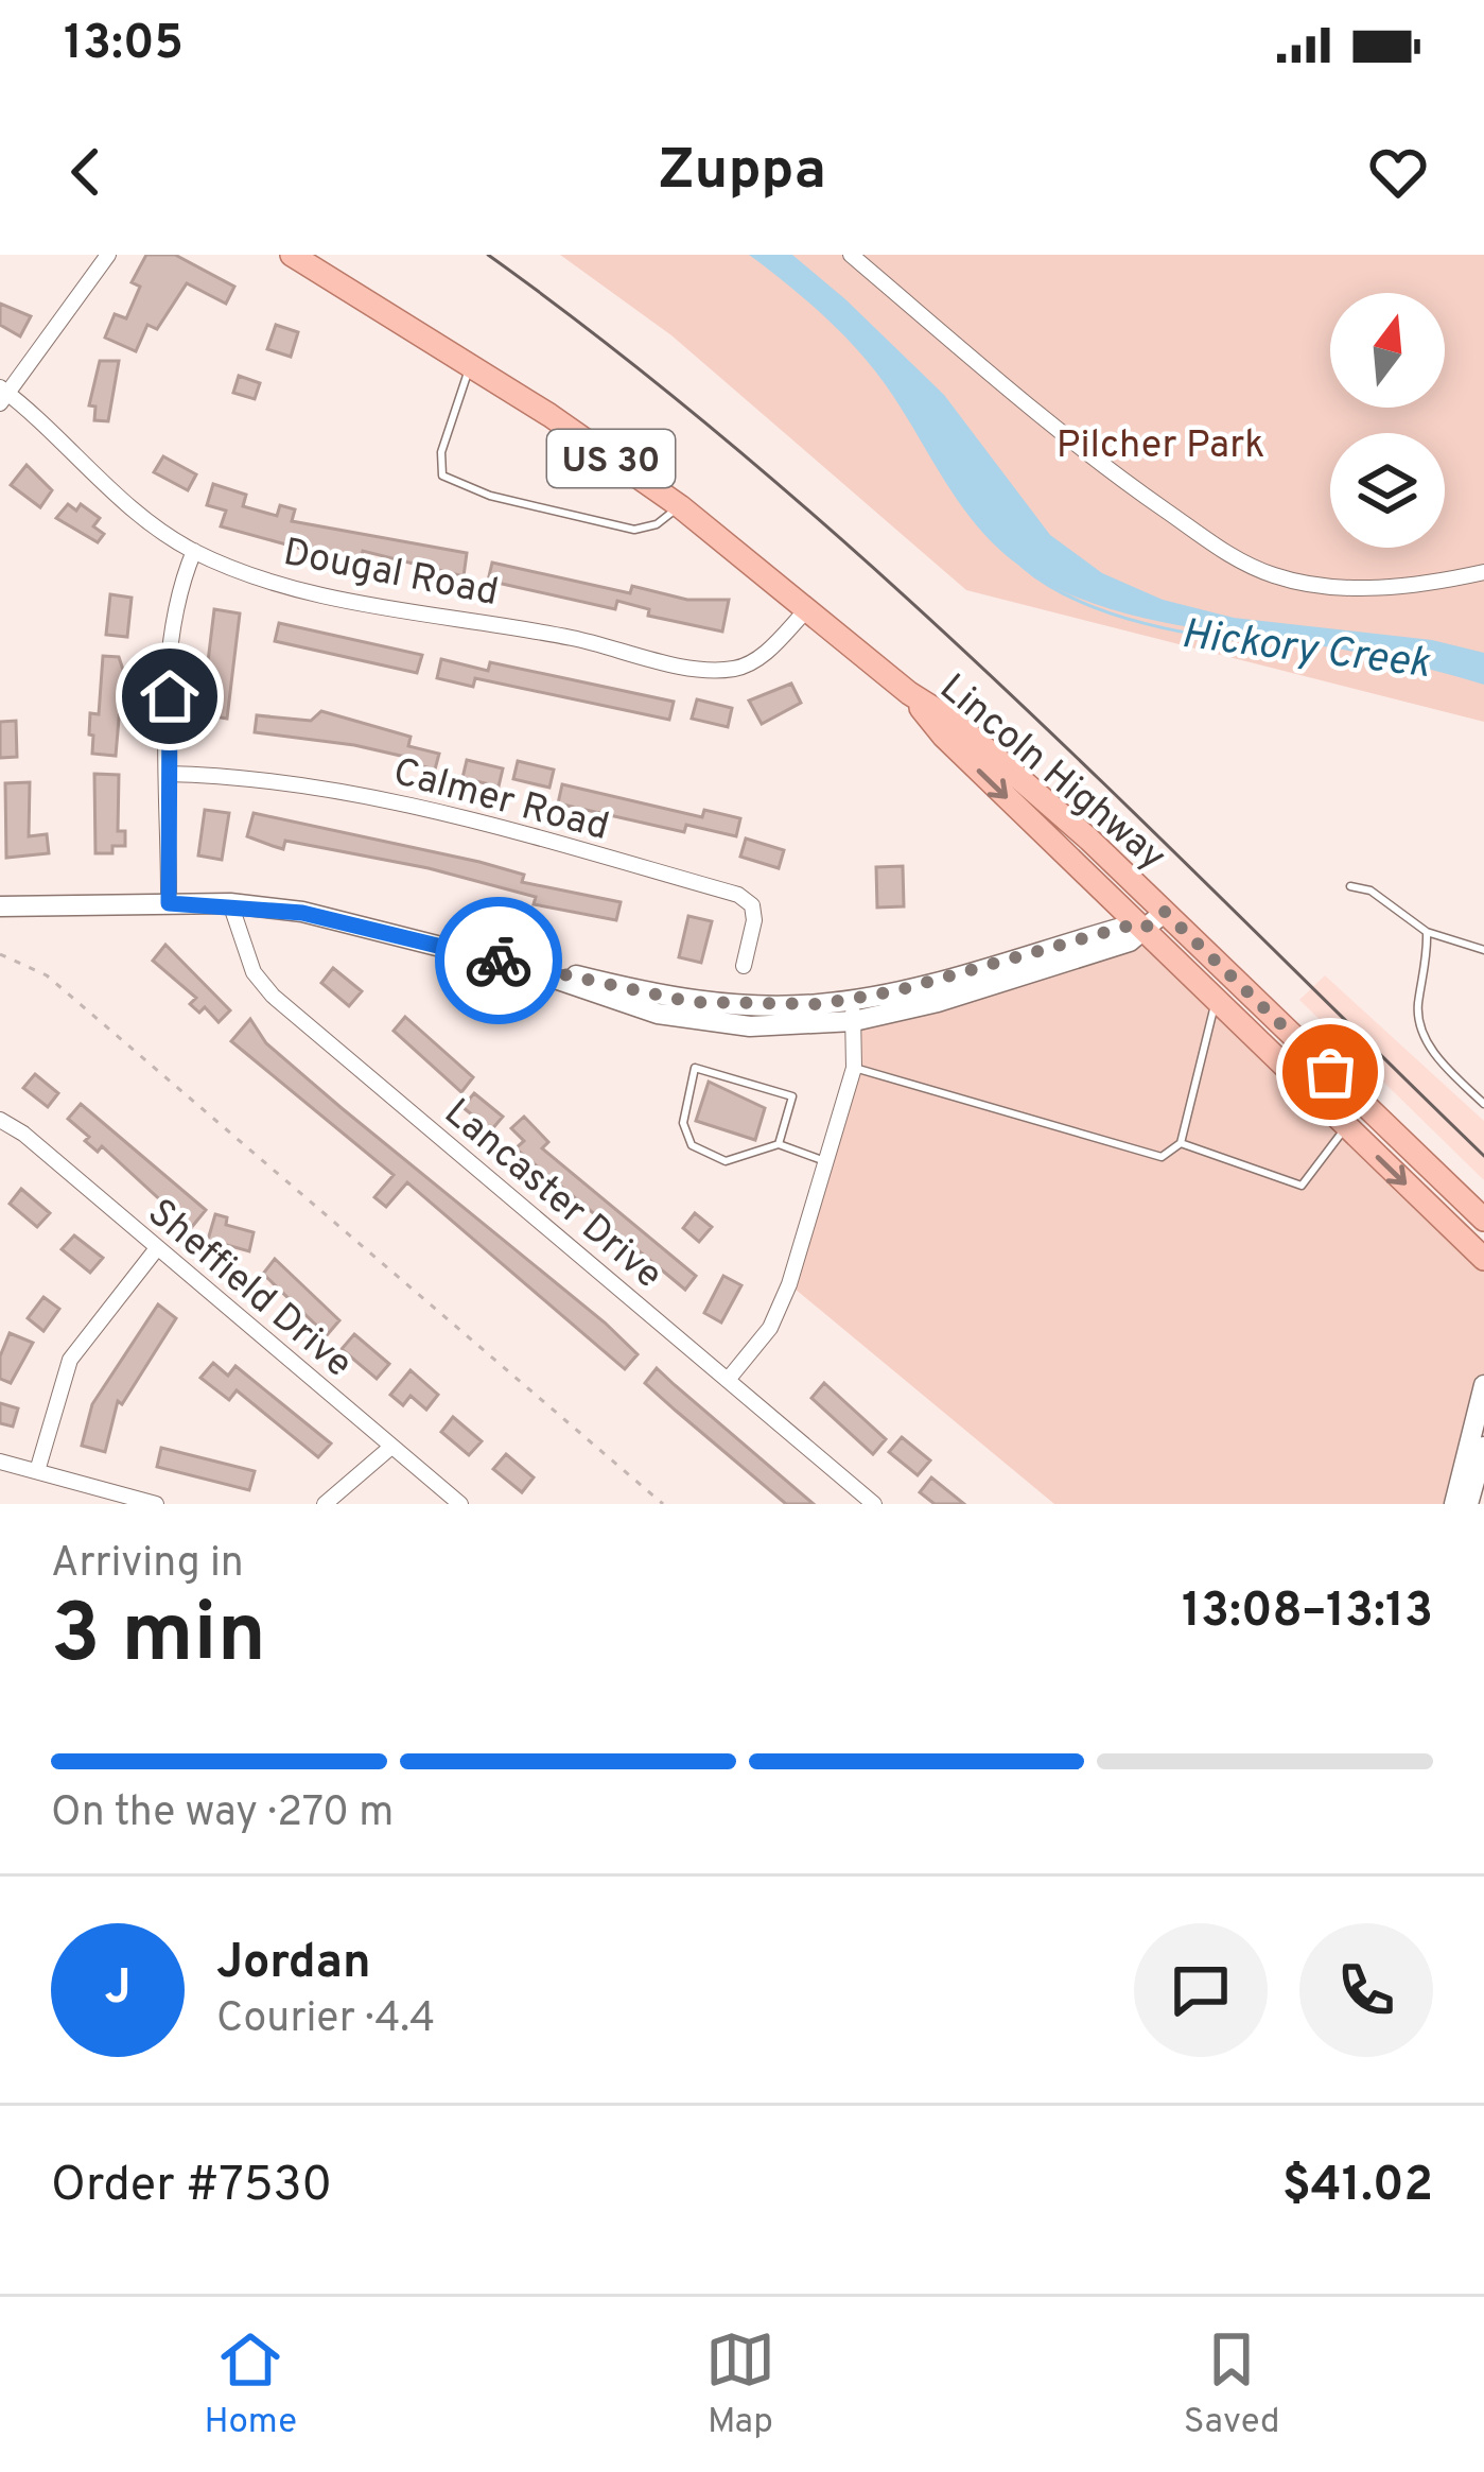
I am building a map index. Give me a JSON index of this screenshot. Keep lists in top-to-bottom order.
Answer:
{
  "streets": {
    "main road": ["US 30", "Lincoln Highway"],
    "street": [
      "Dougal Road",
      "Calmer Road",
      "Lancaster Drive",
      "Sheffield Drive"
    ]
  },
  "crossings": [
    ["Dougal Road", "Lincoln Highway"]
  ],
  "water": ["Hickory Creek"],
  "parks": ["Pilcher Park"],
  "north": "top",
  "page": {
    "status": "13:05",
    "header": "Zuppa",
    "heading": ["3 min", "Arriving in", "13:08–13:13"],
    "panel": [
      "Jordan",
      "Courier · 4.4",
      "Order #7530",
      "$41.02"
    ],
    "bar": "On the way · 270 m",
    "round": "J",
    "tabs": ["Home", "Map", "Saved"]
  }
}
